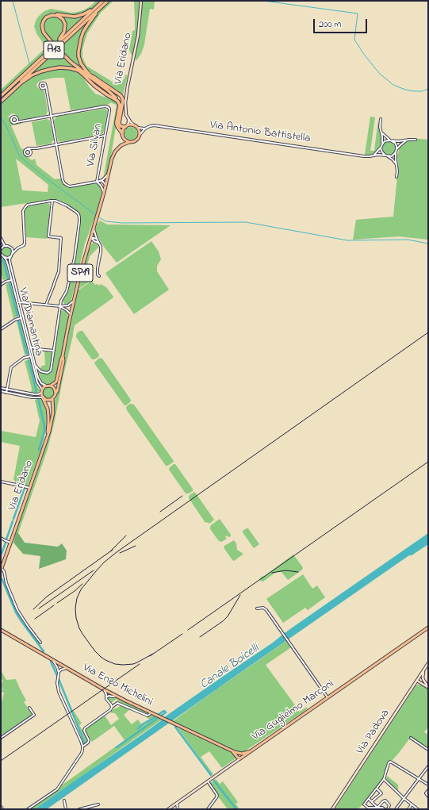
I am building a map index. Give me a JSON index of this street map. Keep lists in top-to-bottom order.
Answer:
{
  "streets": {
    "highway": ["A13"],
    "main road": [
      "Via Eridano",
      "SP19",
      "Via Enzo Michelini",
      "Via Guglielmo Marconi",
      "Via Padova"
    ],
    "street": ["Via Antonio Battistella", "Via Silvan", "Via Diamantina"]
  },
  "crossings": [
    ["A13", "Via Eridano"],
    ["A13", "Via Antonio Battistella"],
    ["Via Eridano", "Via Antonio Battistella"],
    ["Via Eridano", "Via Diamantina"],
    ["Via Enzo Michelini", "Via Guglielmo Marconi"]
  ],
  "water": ["Canale Boicelli"],
  "scale_bar": "200 m"
}
